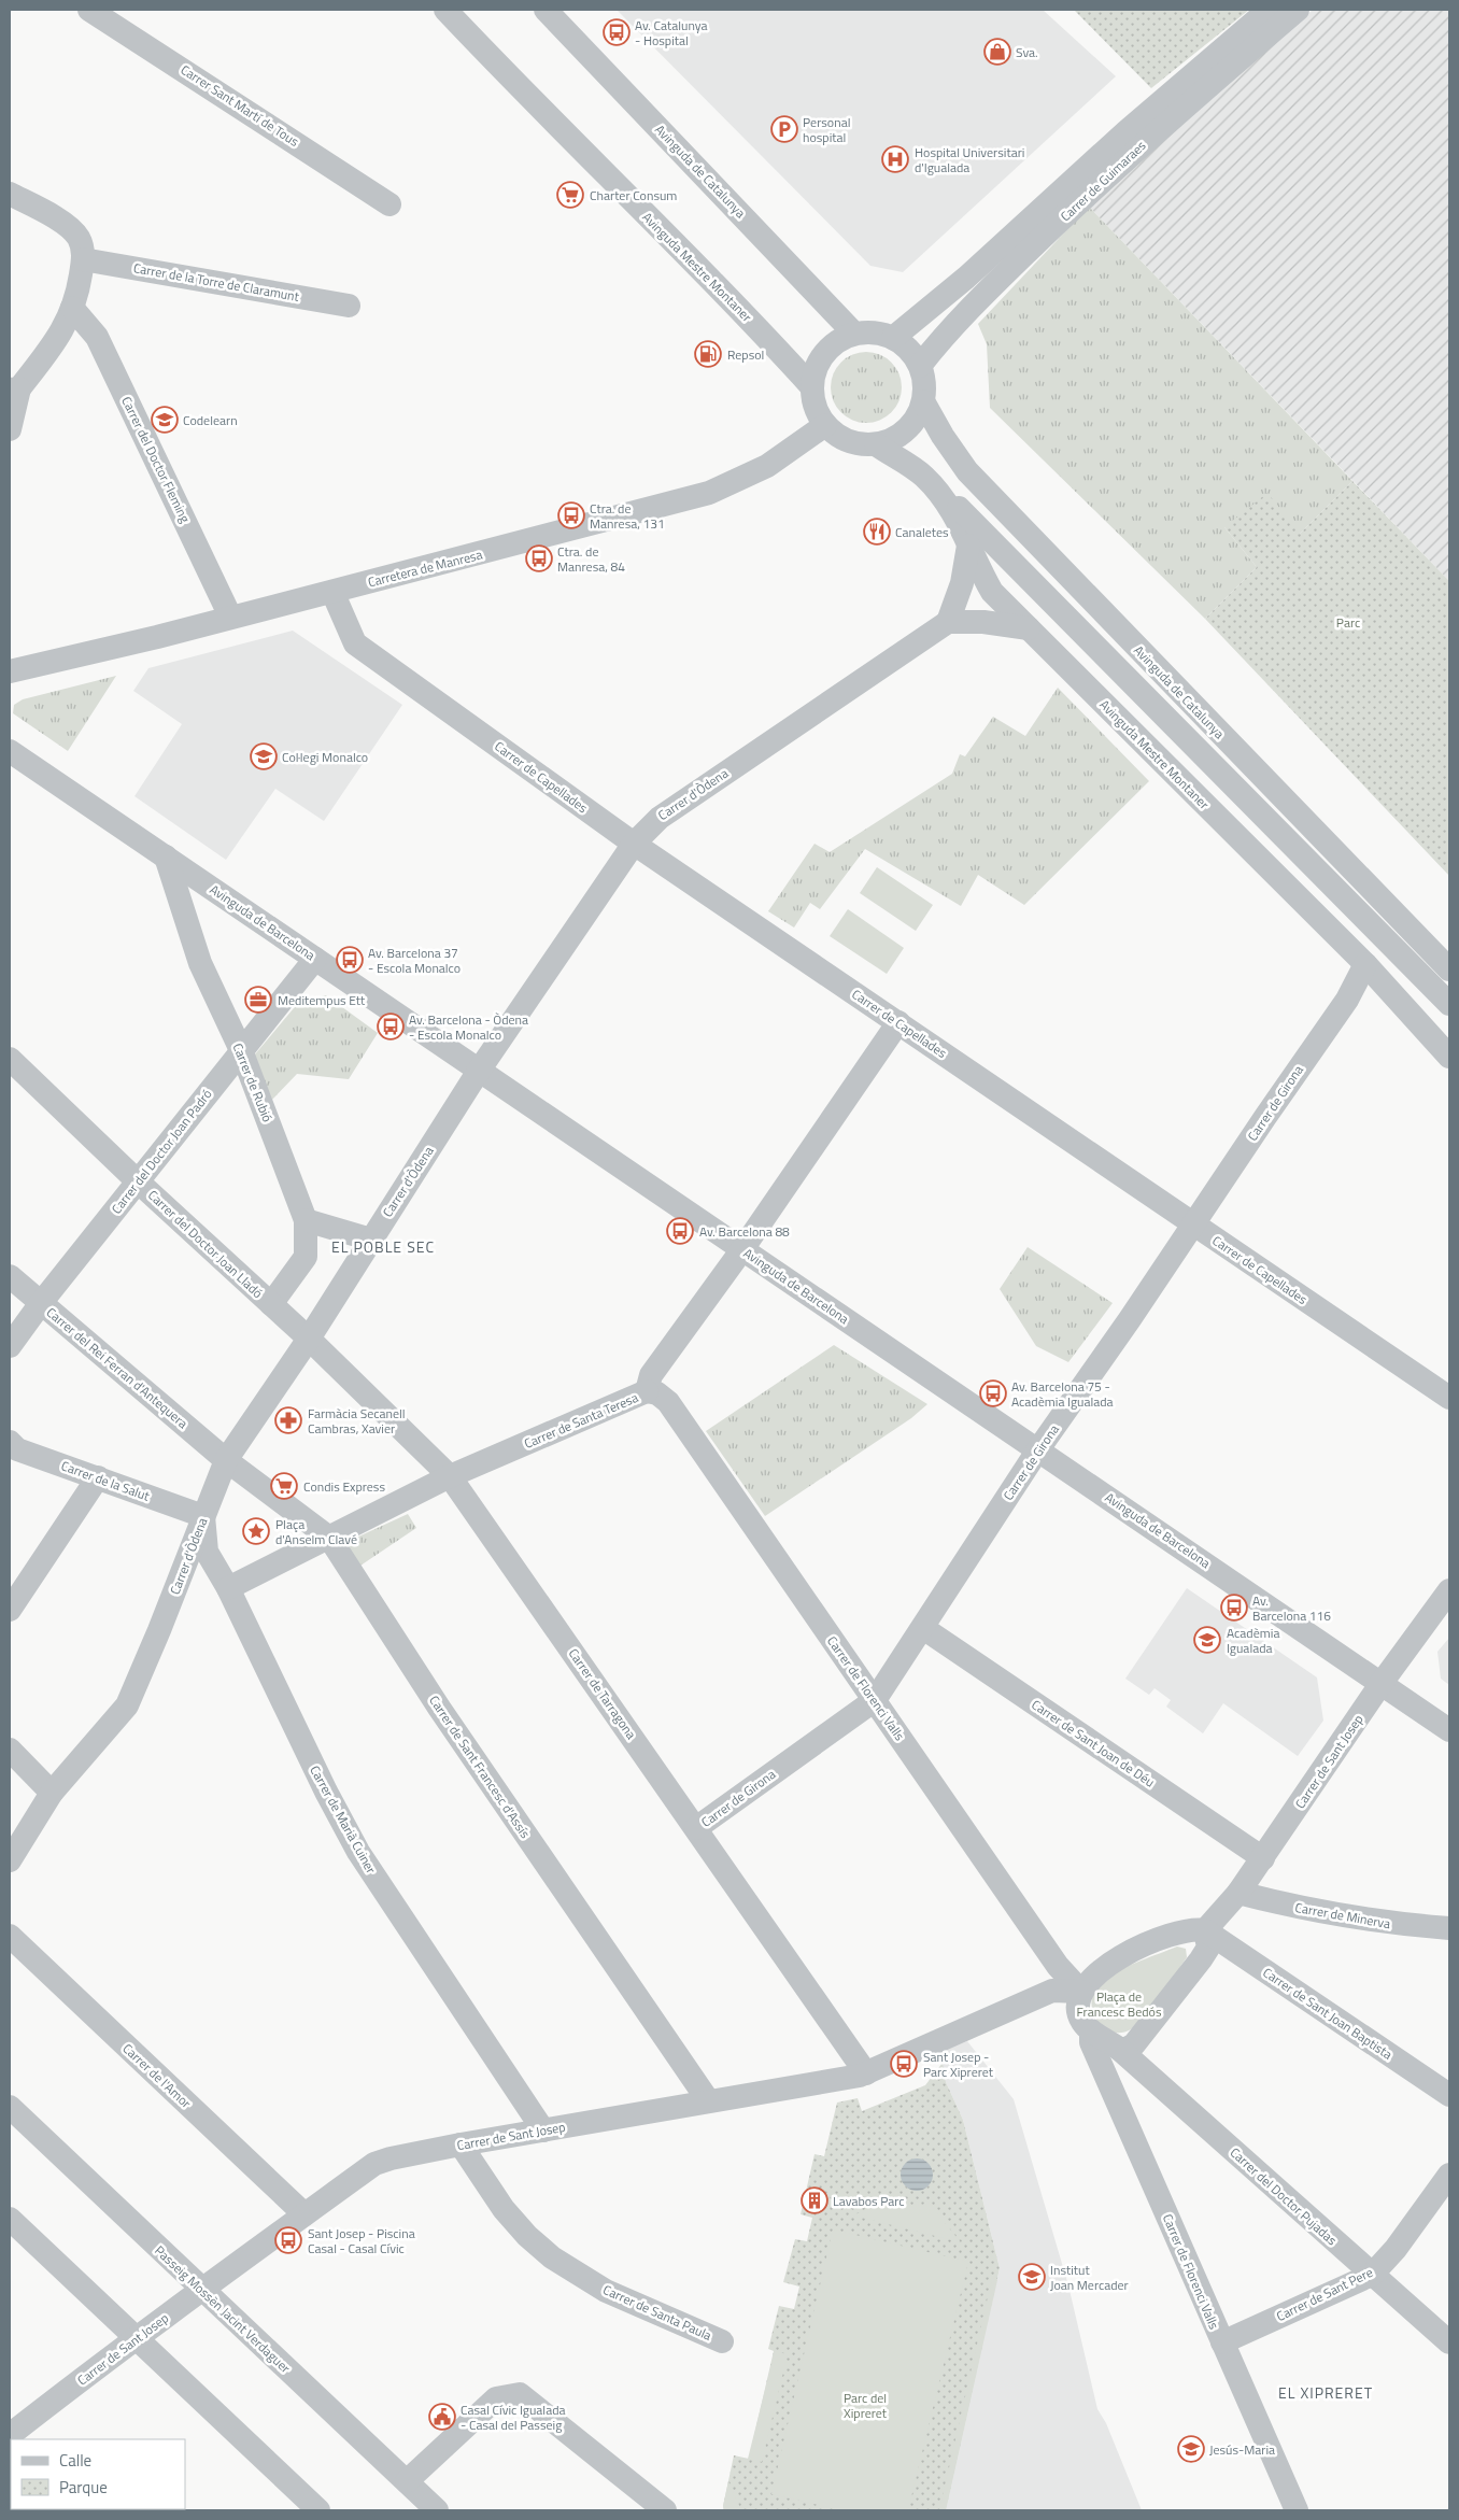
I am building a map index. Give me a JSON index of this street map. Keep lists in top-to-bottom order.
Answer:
{
  "streets": {
    "street": [
      "Carrer Sant Martí de Tous",
      "Avinguda de Catalunya",
      "Carrer de Guimaraes",
      "Avinguda Mestre Montaner",
      "Carrer de la Torre de Claramunt",
      "Carrer del Doctor Fleming",
      "Carretera de Manresa",
      "Carrer de Capellades",
      "Carrer d'Òdena",
      "Avinguda de Barcelona",
      "Carrer de Rubió",
      "Carrer de Girona",
      "Carrer del Doctor Joan Padró",
      "Carrer del Doctor Joan Lladó",
      "Carrer del Rei Ferran d'Antequera",
      "Carrer de Santa Teresa",
      "Carrer de la Salut",
      "Carrer de Florenci Valls",
      "Carrer de Tarragona",
      "Carrer de Sant Joan de Déu",
      "Carrer de Sant Josep",
      "Carrer de Sant Francesc d'Assís",
      "Carrer de Marià Cuiner",
      "Carrer de Minerva",
      "Carrer de Sant Joan Baptista",
      "Carrer de l'Amor",
      "Carrer del Doctor Pujadas",
      "Carrer de Sant Pere",
      "Passeig Mossèn Jacint Verdaguer",
      "Carrer de Santa Paula"
    ]
  },
  "crossings": [
    ["Avinguda de Catalunya", "Carrer de Guimaraes"],
    ["Avinguda de Catalunya", "Avinguda Mestre Montaner"],
    ["Avinguda de Catalunya", "Carretera de Manresa"],
    ["Carrer de Guimaraes", "Avinguda Mestre Montaner"],
    ["Carrer de Guimaraes", "Carretera de Manresa"],
    ["Avinguda Mestre Montaner", "Carretera de Manresa"],
    ["Avinguda Mestre Montaner", "Carrer de Girona"],
    ["Carrer del Doctor Fleming", "Carretera de Manresa"],
    ["Carrer de Capellades", "Carrer d'Òdena"],
    ["Carrer de Capellades", "Carrer de Girona"],
    ["Carrer de Capellades", "Carrer de Santa Teresa"],
    ["Carrer d'Òdena", "Avinguda de Barcelona"],
    ["Carrer d'Òdena", "Carrer del Doctor Joan Lladó"],
    ["Carrer d'Òdena", "Carrer del Rei Ferran d'Antequera"],
    ["Carrer d'Òdena", "Carrer de la Salut"],
    ["Carrer d'Òdena", "Carrer de Tarragona"],
    ["Carrer d'Òdena", "Carrer de Sant Francesc d'Assís"],
    ["Carrer d'Òdena", "Carrer de Marià Cuiner"],
    ["Avinguda de Barcelona", "Carrer de Rubió"],
    ["Avinguda de Barcelona", "Carrer de Girona"],
    ["Avinguda de Barcelona", "Carrer del Doctor Joan Padró"],
    ["Avinguda de Barcelona", "Carrer de Santa Teresa"],
    ["Avinguda de Barcelona", "Carrer de Sant Josep"],
    ["Carrer de Rubió", "Carrer del Doctor Joan Padró"],
    ["Carrer de Rubió", "Carrer del Doctor Joan Lladó"],
    ["Carrer de Girona", "Carrer de Florenci Valls"],
    ["Carrer de Girona", "Carrer de Tarragona"],
    ["Carrer de Girona", "Carrer de Sant Joan de Déu"],
    ["Carrer del Doctor Joan Padró", "Carrer del Doctor Joan Lladó"],
    ["Carrer del Doctor Joan Padró", "Carrer del Rei Ferran d'Antequera"],
    ["Carrer del Doctor Joan Lladó", "Carrer de Tarragona"],
    ["Carrer del Rei Ferran d'Antequera", "Carrer de Sant Francesc d'Assís"],
    ["Carrer de Santa Teresa", "Carrer de Florenci Valls"],
    ["Carrer de Santa Teresa", "Carrer de Tarragona"],
    ["Carrer de Santa Teresa", "Carrer de Sant Francesc d'Assís"],
    ["Carrer de Santa Teresa", "Carrer de Marià Cuiner"],
    ["Carrer de la Salut", "Carrer de Marià Cuiner"],
    ["Carrer de Florenci Valls", "Carrer de Sant Josep"],
    ["Carrer de Florenci Valls", "Carrer de Sant Pere"],
    ["Carrer de Tarragona", "Carrer de Sant Josep"],
    ["Carrer de Sant Joan de Déu", "Carrer de Sant Josep"],
    ["Carrer de Sant Josep", "Carrer de Sant Francesc d'Assís"],
    ["Carrer de Sant Josep", "Carrer de Marià Cuiner"],
    ["Carrer de Sant Josep", "Carrer de Minerva"],
    ["Carrer de Sant Josep", "Carrer de Sant Joan Baptista"],
    ["Carrer de Sant Josep", "Carrer de l'Amor"],
    ["Carrer de Sant Josep", "Passeig Mossèn Jacint Verdaguer"],
    ["Carrer de Sant Josep", "Carrer de Santa Paula"],
    ["Carrer del Doctor Pujadas", "Carrer de Sant Pere"]
  ],
  "districts": ["EL POBLE SEC", "EL XIPRERET"],
  "parks": ["Parc", "Plaça de Francesc Bedós", "Parc del Xipreret"],
  "places": {
    "bus stop": [
      "Av. Catalunya - Hospital",
      "Ctra. de Manresa, 131",
      "Ctra. de Manresa, 84",
      "Av. Barcelona 37 - Escola Monalco",
      "Av. Barcelona - Òdena - Escola Monalco",
      "Av. Barcelona 88",
      "Av. Barcelona 75 - Acadèmia Igualada",
      "Av. Barcelona 116",
      "Sant Josep - Parc Xipreret",
      "Sant Josep - Piscina Casal - Casal Cívic"
    ],
    "shop": ["Sva."],
    "parking": ["Personal hospital"],
    "hospital": ["Hospital Universitari d'Igualada"],
    "supermarket": ["Charter Consum", "Condis Express"],
    "fuel station": ["Repsol"],
    "school or university": [
      "Codelearn",
      "Col·legi Monalco",
      "Acadèmia Igualada",
      "Institut Joan Mercader",
      "Jesús-Maria"
    ],
    "restaurant": ["Canaletes"],
    "office": ["Meditempus Ett"],
    "pharmacy": ["Farmàcia Secanell Cambras, Xavier"],
    "place": ["Plaça d'Anselm Clavé"],
    "building": ["Lavabos Parc"],
    "public building": ["Casal Cívic Igualada - Casal del Passeig"]
  },
  "legend": ["Calle", "Parque"]
}
